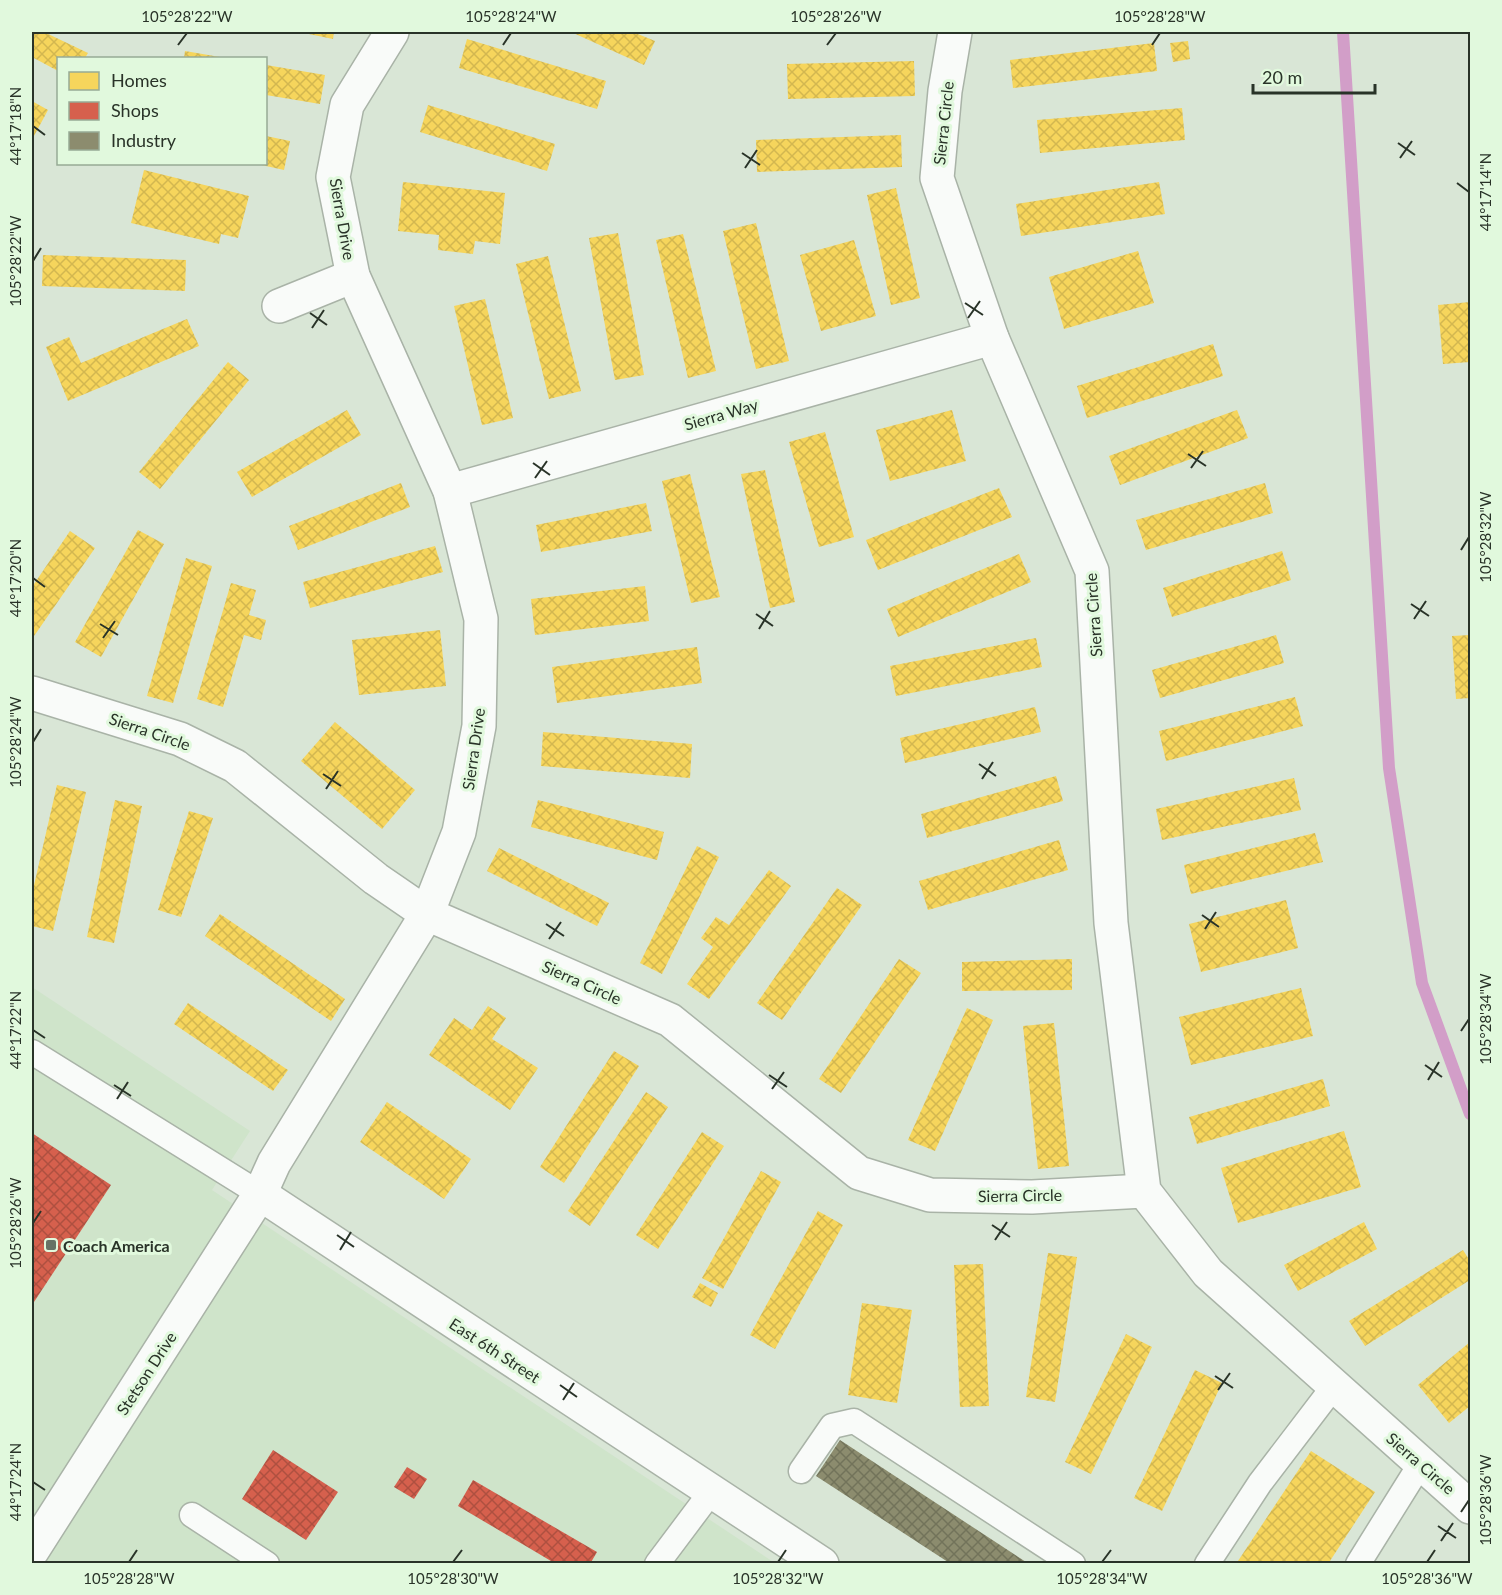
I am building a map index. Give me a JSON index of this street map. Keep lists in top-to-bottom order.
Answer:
{
  "streets": {
    "street": [
      "Sierra Circle",
      "Sierra Drive",
      "Sierra Way",
      "East 6th Street",
      "Stetson Drive"
    ]
  },
  "crossings": [
    ["Sierra Circle", "Sierra Drive"],
    ["Sierra Circle", "Sierra Way"],
    ["Sierra Drive", "Sierra Way"],
    ["Sierra Drive", "East 6th Street"],
    ["Sierra Drive", "Stetson Drive"],
    ["East 6th Street", "Stetson Drive"]
  ],
  "places": {
    "transit": ["Coach America"]
  },
  "legend": ["Homes", "Shops", "Industry"],
  "scale_bar": "20 m",
  "coordinates": [
    "105°28'22\"W",
    "105°28'24\"W",
    "105°28'26\"W",
    "105°28'28\"W",
    "44°17'18\"N",
    "44°17'14\"N",
    "105°28'32\"W",
    "44°17'20\"N",
    "105°28'34\"W",
    "44°17'22\"N",
    "44°17'24\"N",
    "105°28'36\"W",
    "105°28'30\"W"
  ]
}
